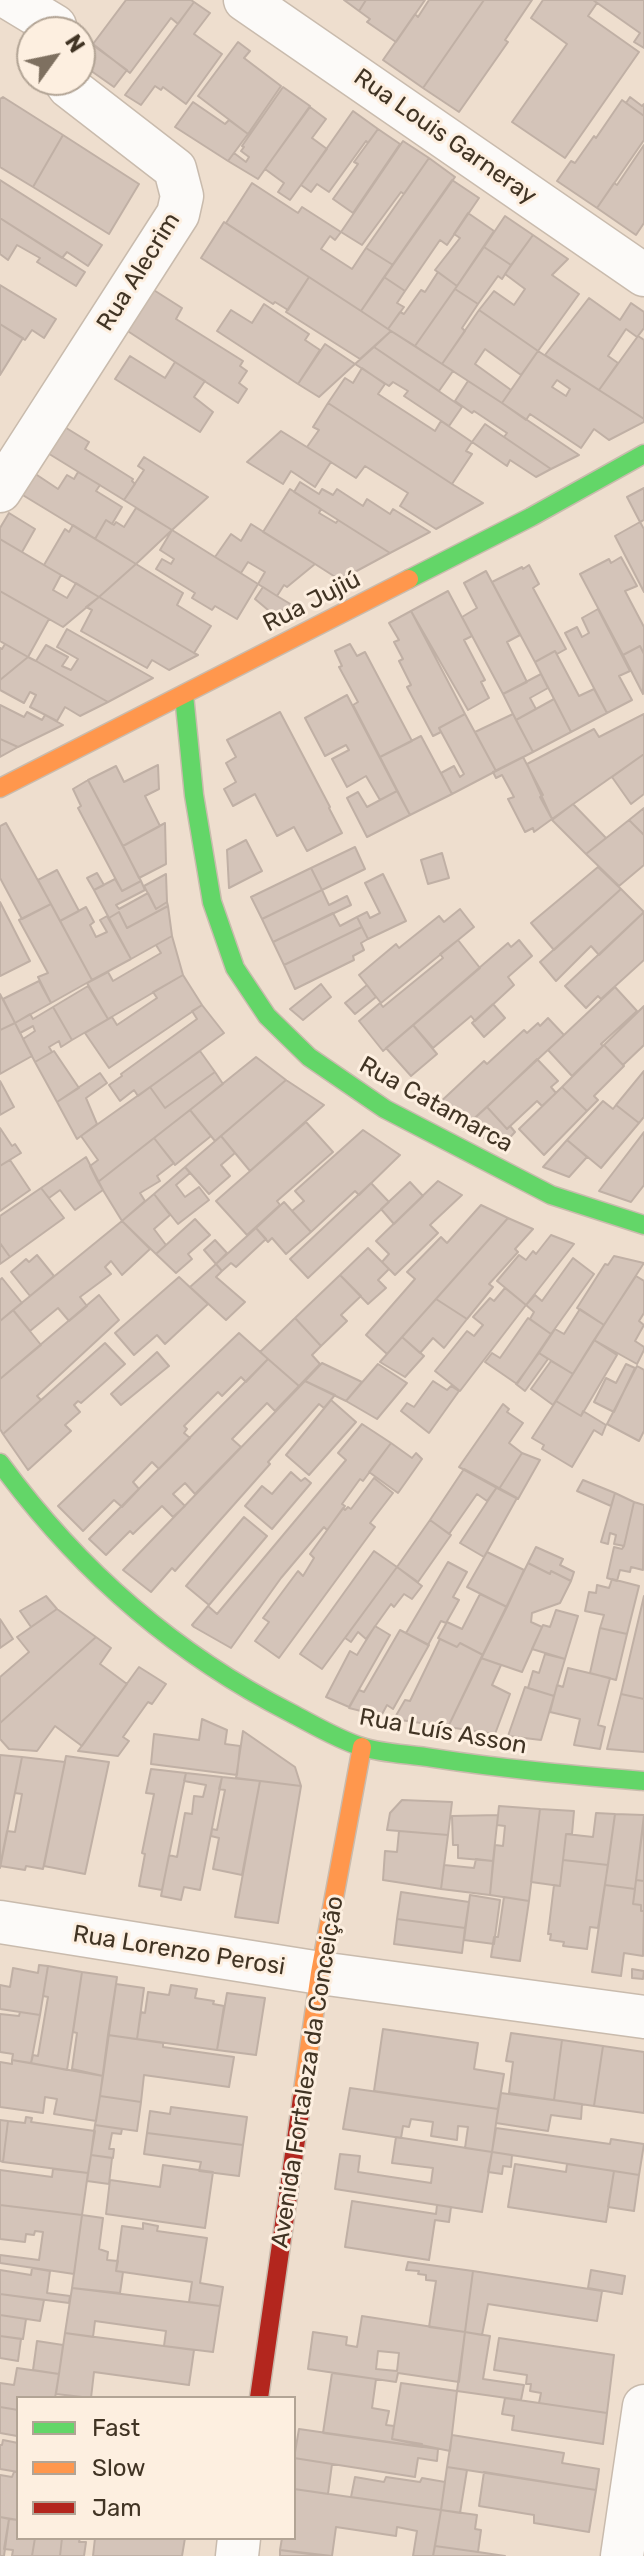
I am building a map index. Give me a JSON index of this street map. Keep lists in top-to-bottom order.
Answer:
{
  "streets": {
    "street": [
      "Rua Louis Garneray",
      "Rua Alecrim",
      "Rua Jujiú",
      "Rua Catamarca",
      "Rua Luís Asson",
      "Rua Lorenzo Perosi",
      "Avenida Fortaleza da Conceição"
    ]
  },
  "crossings": [
    ["Rua Jujiú", "Rua Catamarca"],
    ["Rua Luís Asson", "Avenida Fortaleza da Conceição"],
    ["Rua Lorenzo Perosi", "Avenida Fortaleza da Conceição"]
  ],
  "legend": ["Fast", "Slow", "Jam"],
  "north": "top right"
}
